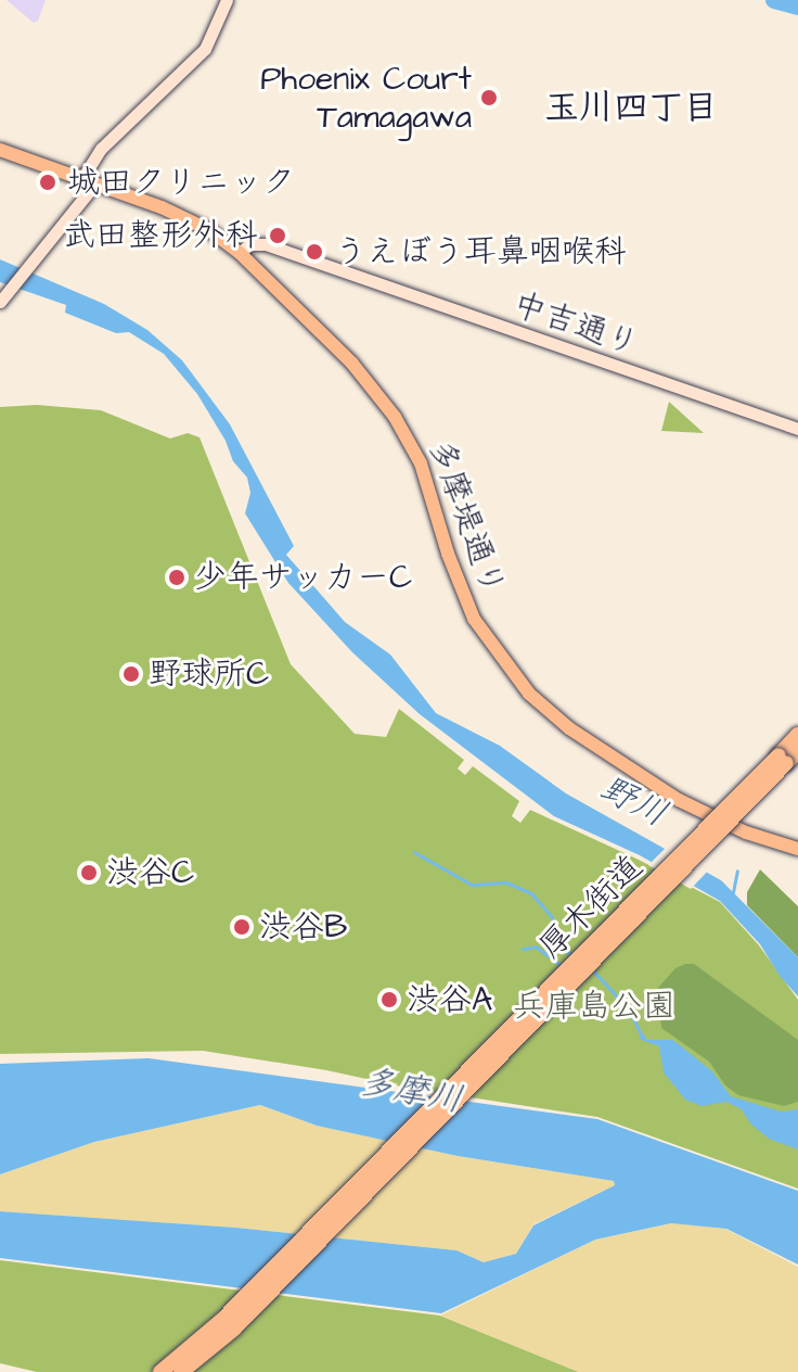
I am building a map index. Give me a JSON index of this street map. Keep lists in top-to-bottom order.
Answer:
{
  "streets": {
    "highway": ["厚木街道"],
    "main road": ["多摩堤通り"],
    "street": ["中吉通り"]
  },
  "crossings": [
    ["中吉通り", "多摩堤通り"]
  ],
  "districts": ["玉川四丁目"],
  "water": ["野川", "多摩川"],
  "parks": ["兵庫島公園"],
  "places": [
    "Phoenix Court Tamagawa",
    "城田クリニック",
    "武田整形外科",
    "うえぼう耳鼻咽喉科",
    "少年サッカーC",
    "野球所C",
    "渋谷C",
    "渋谷B",
    "渋谷A"
  ]
}
